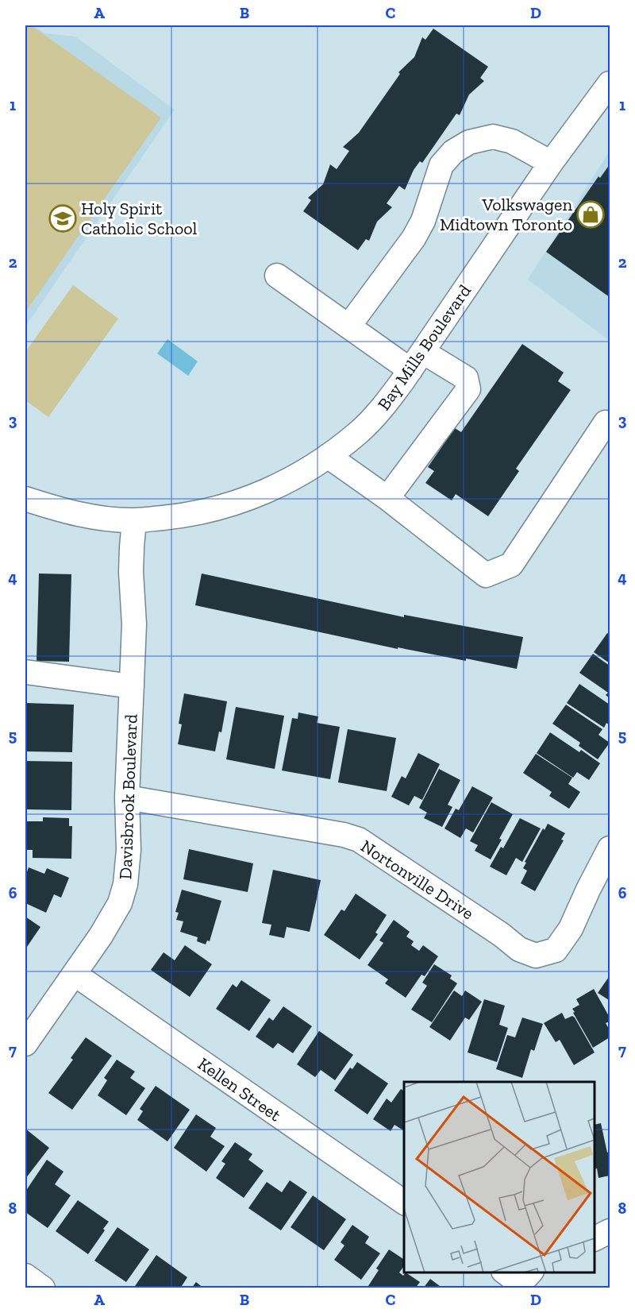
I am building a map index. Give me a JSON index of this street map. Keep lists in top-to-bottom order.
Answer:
{
  "streets": {
    "street": [
      "Bay Mills Boulevard",
      "Davisbrook Boulevard",
      "Nortonville Drive",
      "Kellen Street"
    ]
  },
  "crossings": [
    ["Bay Mills Boulevard", "Davisbrook Boulevard"],
    ["Davisbrook Boulevard", "Nortonville Drive"],
    ["Davisbrook Boulevard", "Kellen Street"]
  ],
  "places": {
    "shop": ["Volkswagen Midtown Toronto"],
    "school or university": ["Holy Spirit Catholic School"]
  },
  "grid": {
    "columns": [
      "A",
      "B",
      "C",
      "D"
    ],
    "rows": [
      "1",
      "2",
      "3",
      "4",
      "5",
      "6",
      "7",
      "8"
    ]
  }
}
